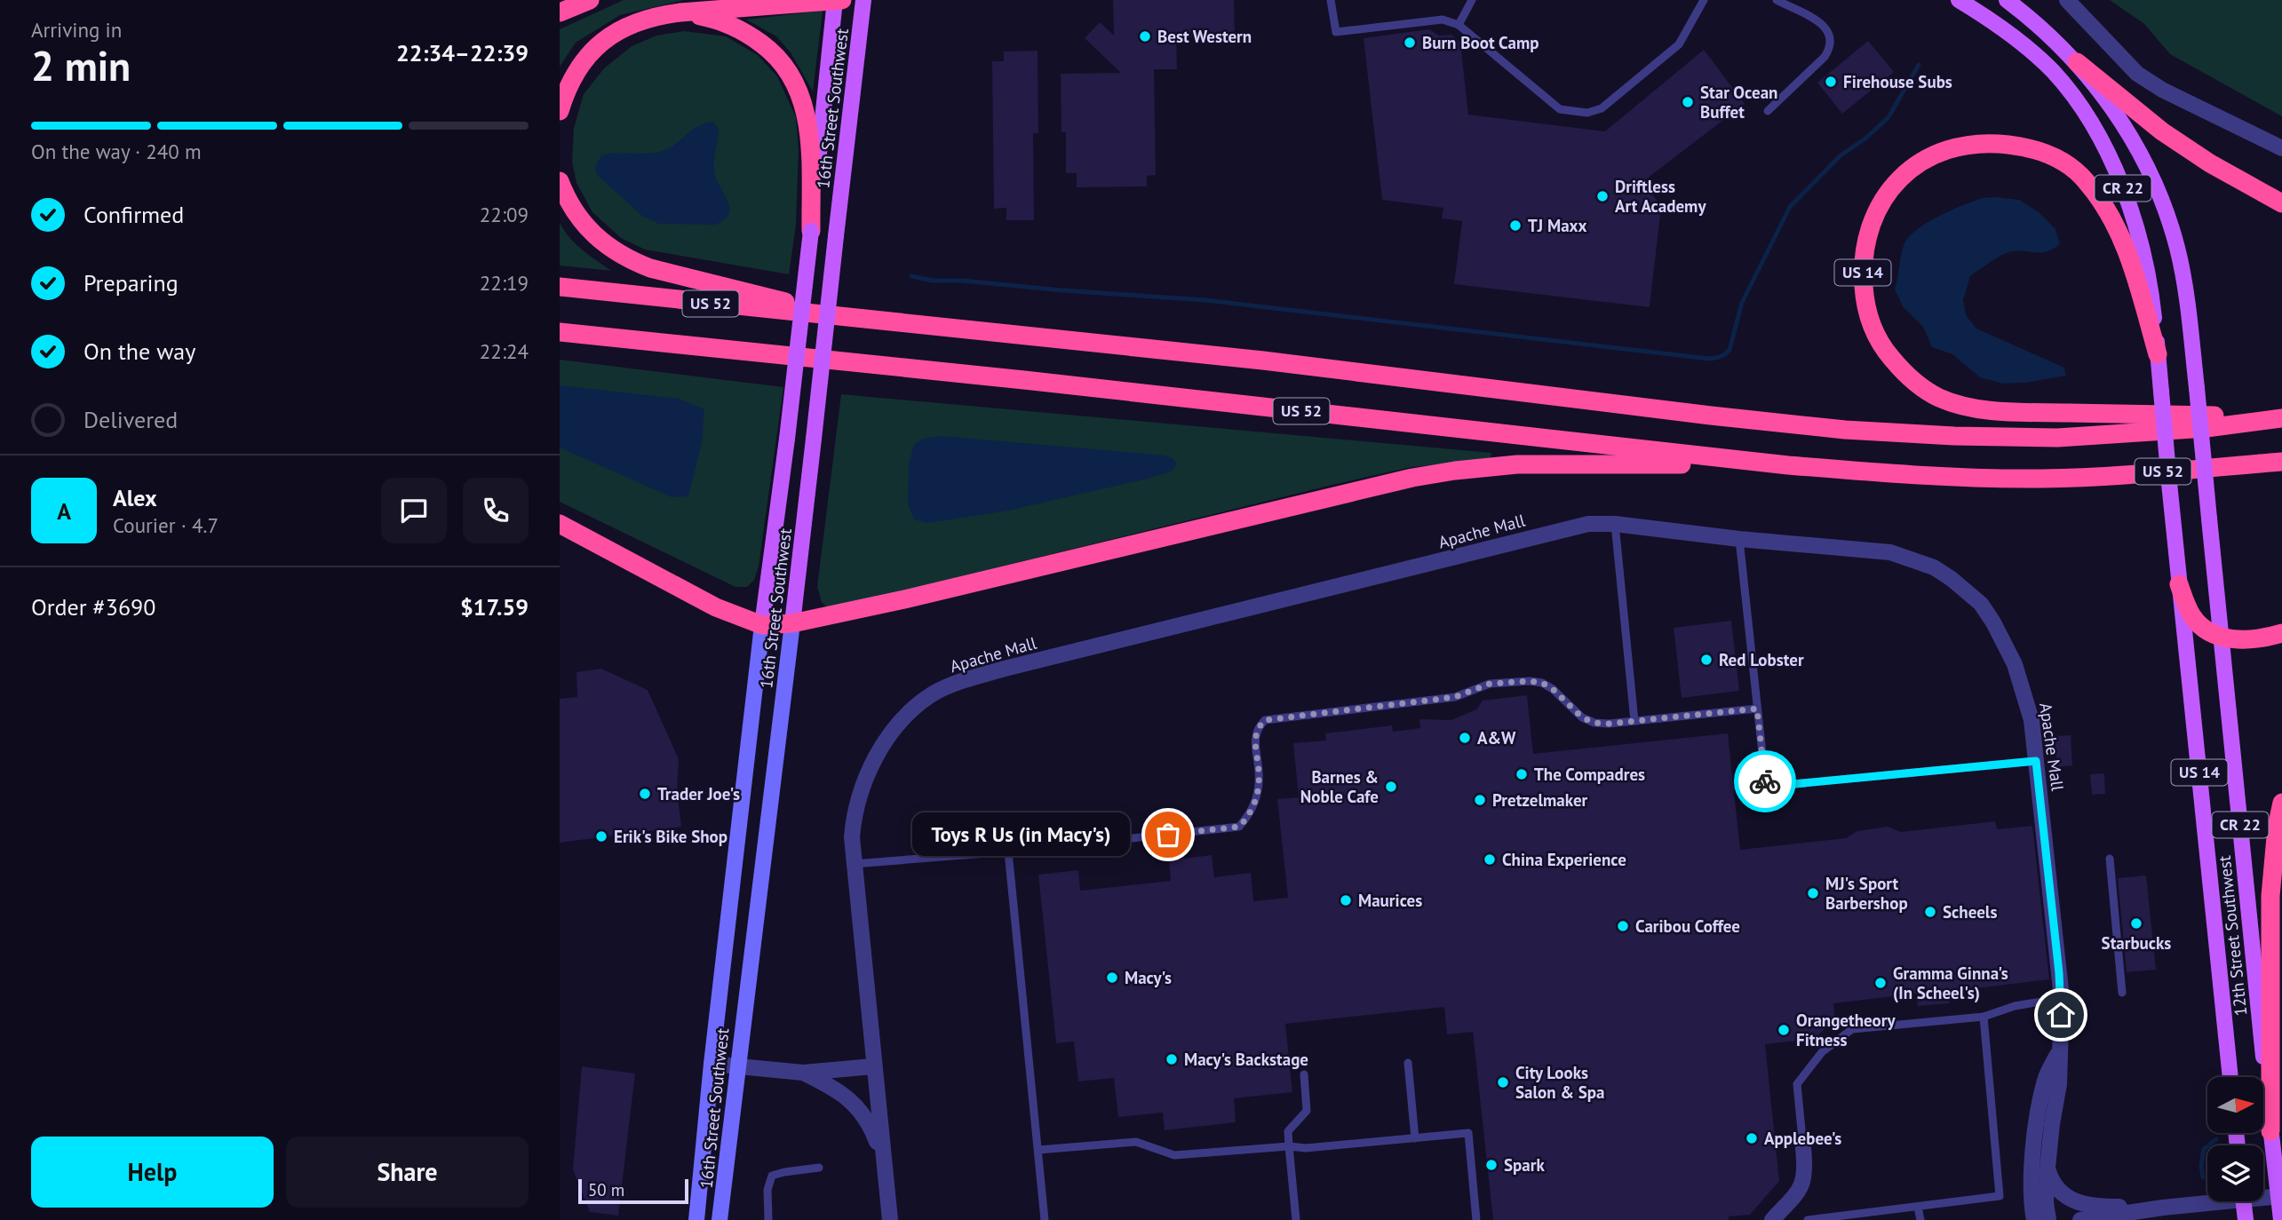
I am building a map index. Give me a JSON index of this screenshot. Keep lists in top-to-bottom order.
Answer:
{
  "streets": {
    "highway": ["US 14", "US 52"],
    "main road": ["16th Street Southwest", "CR 22", "12th Street Southwest"],
    "street": ["Apache Mall"]
  },
  "crossings": [
    ["CR 22", "US 14"],
    ["CR 22", "12th Street Southwest"],
    ["US 14", "US 52"],
    ["US 14", "12th Street Southwest"]
  ],
  "places": [
    "Best Western",
    "Burn Boot Camp",
    "Firehouse Subs",
    "Star Ocean Buffet",
    "Driftless Art Academy",
    "TJ Maxx",
    "Red Lobster",
    "A&W",
    "The Compadres",
    "Barnes & Noble Cafe",
    "Trader Joe's",
    "Pretzelmaker",
    "Toys R Us (in Macy's)",
    "Erik's Bike Shop",
    "China Experience",
    "MJ's Sport Barbershop",
    "Maurices",
    "Scheels",
    "Starbucks",
    "Caribou Coffee",
    "Macy's",
    "Gramma Ginna's (In Scheel's)",
    "Orangetheory Fitness",
    "Macy's Backstage",
    "City Looks Salon & Spa",
    "Applebee's",
    "Spark"
  ],
  "scale_bar": "50 m",
  "north": "right",
  "page": {
    "heading": ["2 min", "Arriving in", "22:34–22:39"],
    "panel": [
      "Alex",
      "Courier · 4.7",
      "Order #3690",
      "$17.59"
    ],
    "bar": "On the way · 240 m",
    "list": [
      ["Confirmed", "22:09"],
      ["Preparing", "22:19"],
      ["On the way", "22:24"],
      "Delivered"
    ],
    "round": "A",
    "bubble": "Toys R Us (in Macy's)",
    "buttons": ["Help", "Share"],
    "scale": "50 m"
  }
}
